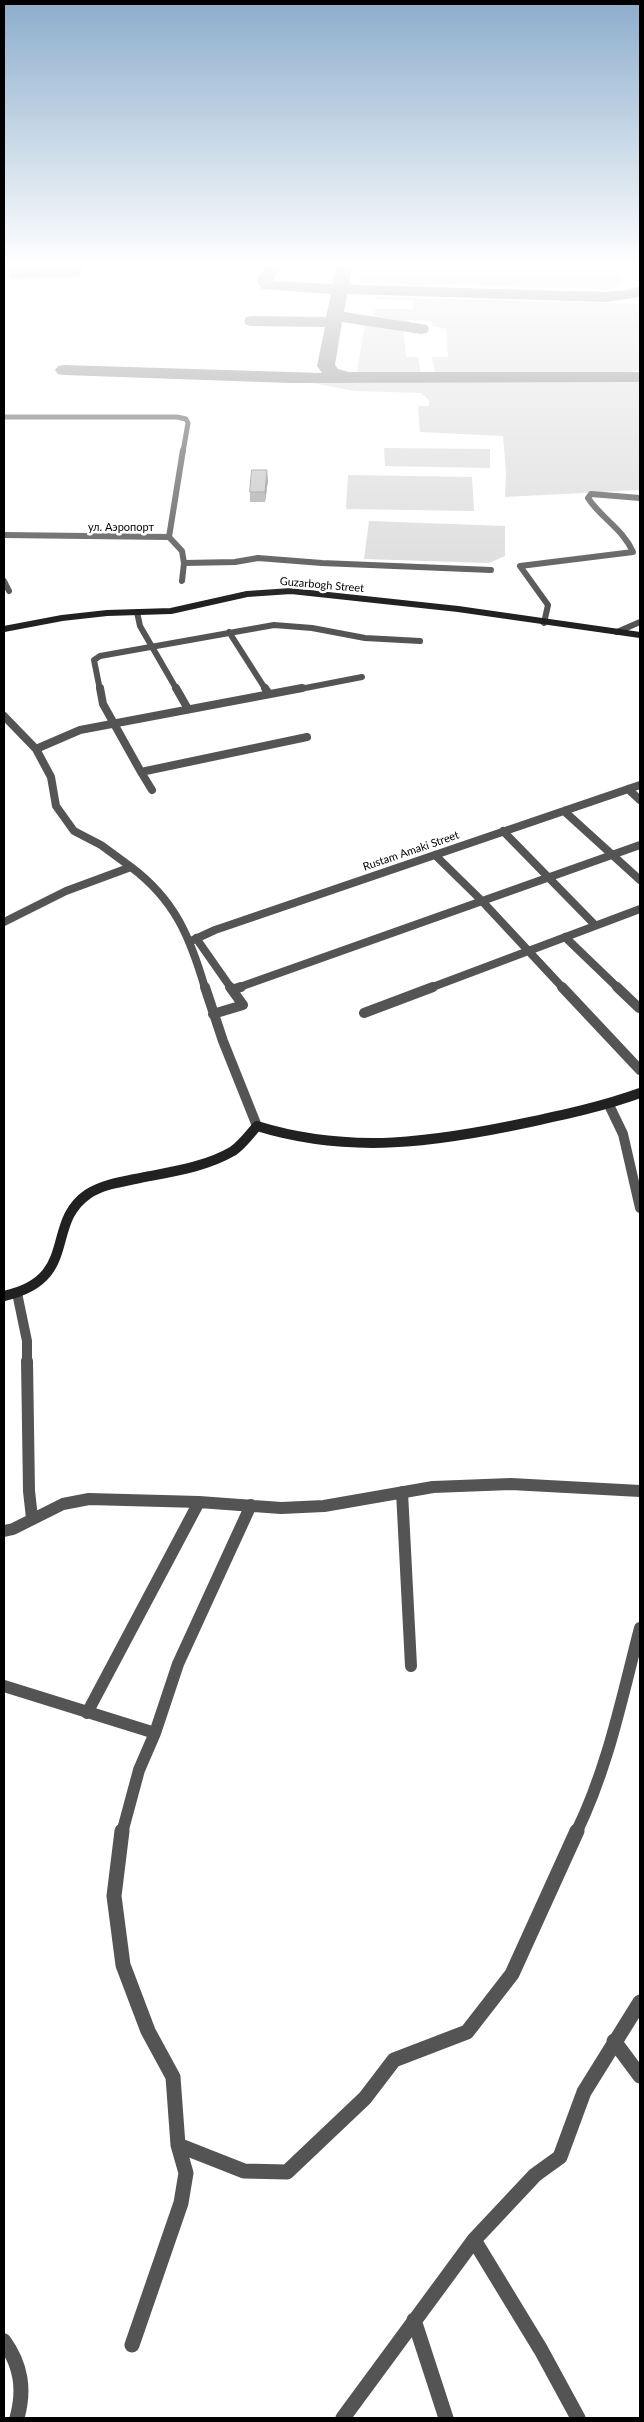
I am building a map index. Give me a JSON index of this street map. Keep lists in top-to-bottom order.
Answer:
{
  "streets": {
    "street": ["ул. Аэропорт", "Guzarbogh Street", "Rustam Amaki Street"]
  }
}
